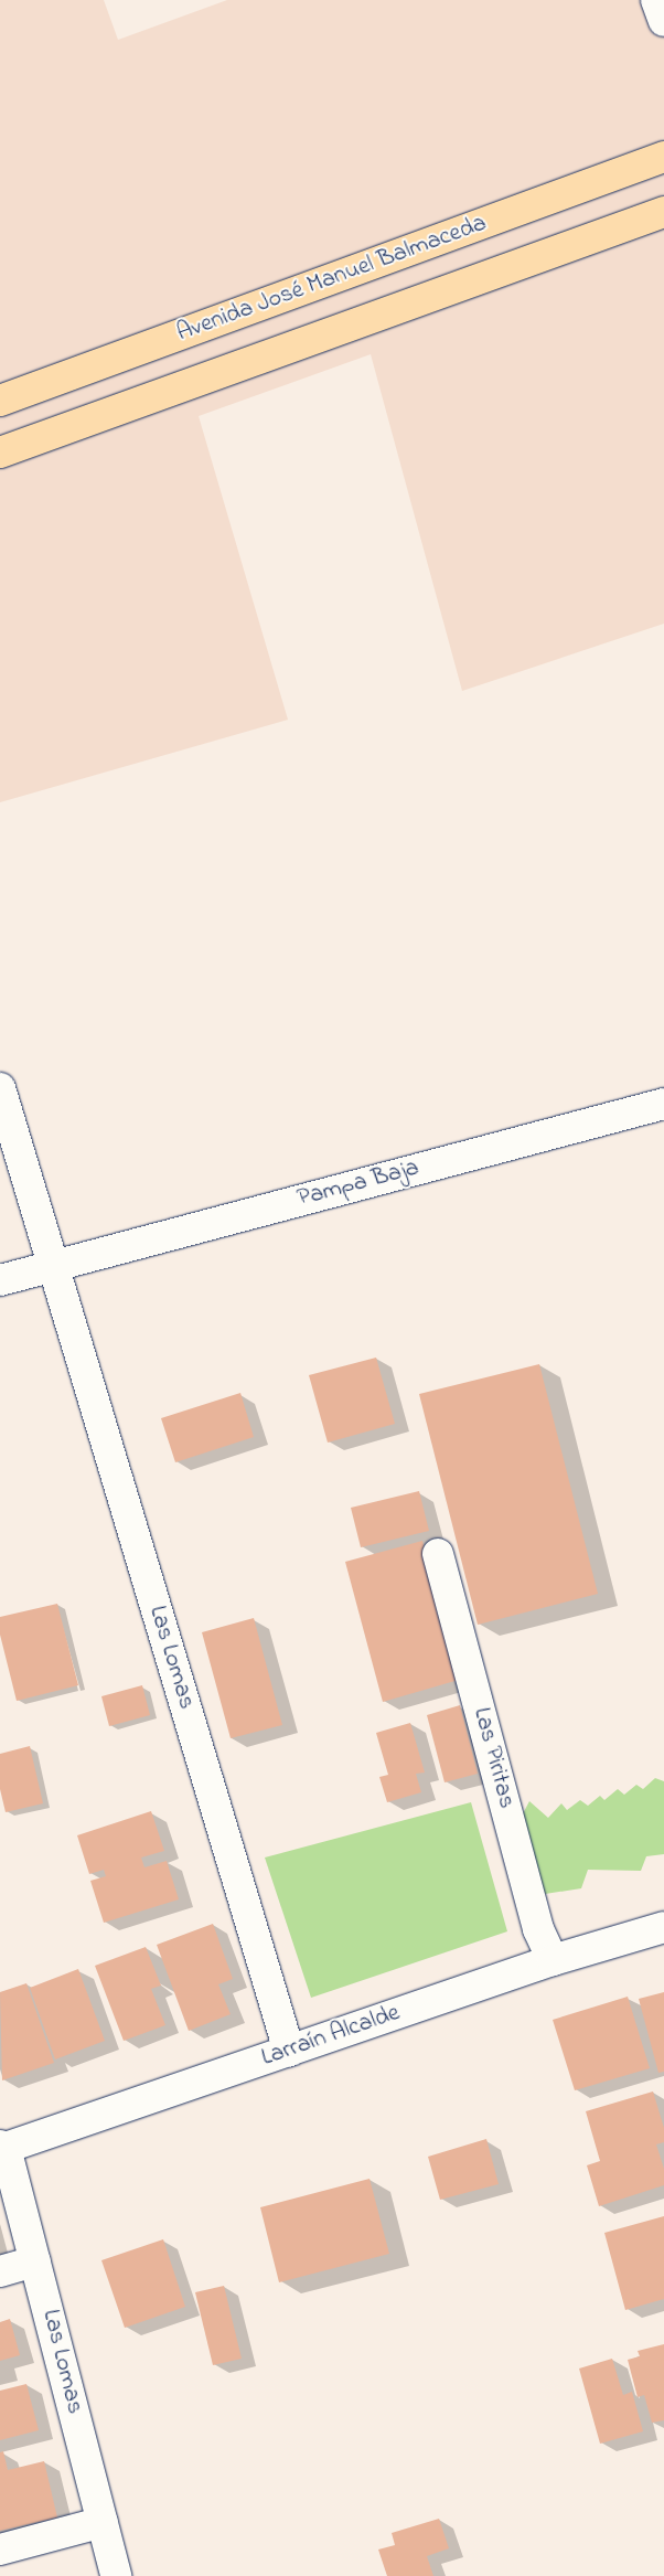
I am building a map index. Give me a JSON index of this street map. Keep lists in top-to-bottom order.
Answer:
{
  "streets": {
    "main road": ["Avenida José Manuel Balmaceda"],
    "street": [
      "Pampa Baja",
      "Las Lomas",
      "Las Piritas",
      "Larraín Alcalde"
    ]
  },
  "crossings": [
    ["Pampa Baja", "Las Lomas"],
    ["Las Lomas", "Larraín Alcalde"],
    ["Las Piritas", "Larraín Alcalde"]
  ]
}
